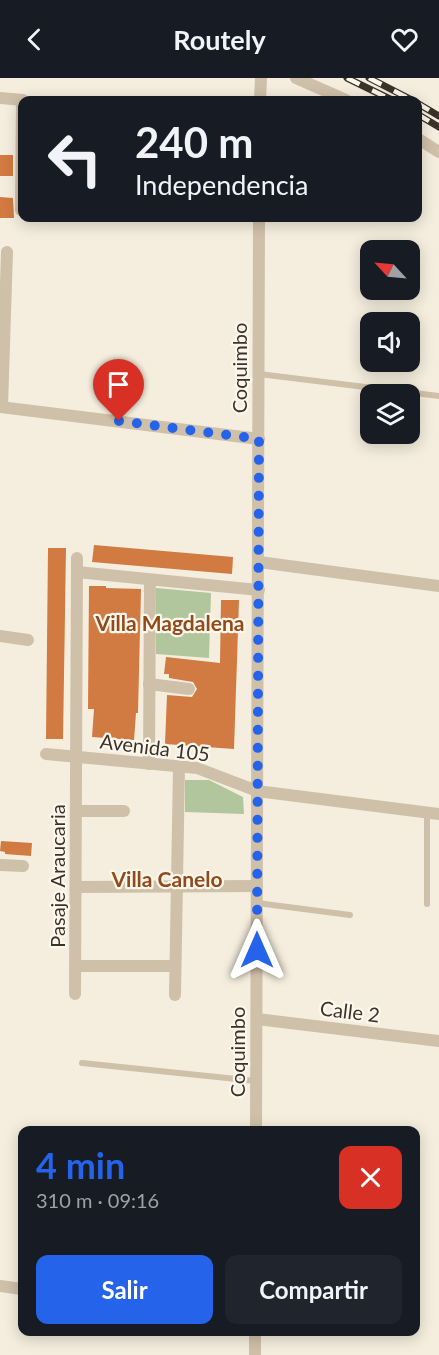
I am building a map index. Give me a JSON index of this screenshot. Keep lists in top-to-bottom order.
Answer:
{
  "streets": {
    "street": [
      "Coquimbo",
      "Avenida 105",
      "Pasaje Araucaria",
      "Calle 2"
    ]
  },
  "crossings": [
    ["Coquimbo", "Avenida 105"],
    ["Coquimbo", "Calle 2"],
    ["Avenida 105", "Pasaje Araucaria"]
  ],
  "districts": ["Villa Magdalena", "Villa Canelo"],
  "north": "top left",
  "page": {
    "header": "Routely",
    "turn": ["240 m", "Independencia"],
    "heading": ["4 min", "310 m · 09:16"],
    "buttons": ["Salir", "Compartir"]
  }
}
